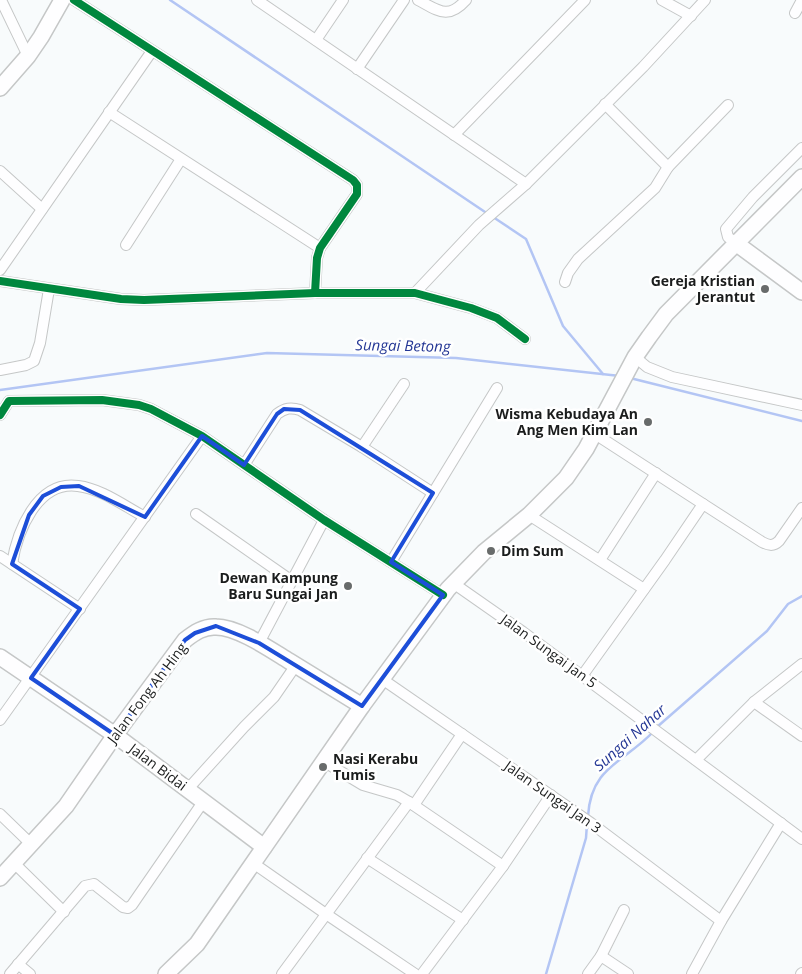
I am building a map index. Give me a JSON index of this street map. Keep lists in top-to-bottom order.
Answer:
{
  "streets": {
    "main road": ["Jalan Fong Ah Hing", "Jalan Bidai"],
    "street": ["Jalan Sungai Jan 5", "Jalan Sungai Jan 3"]
  },
  "crossings": [
    ["Jalan Fong Ah Hing", "Jalan Bidai"]
  ],
  "water": ["Sungai Betong", "Sungai Nahar"],
  "places": [
    "Gereja Kristian Jerantut",
    "Wisma Kebudaya An Ang Men Kim Lan",
    "Dim Sum",
    "Dewan Kampung Baru Sungai Jan",
    "Nasi Kerabu Tumis"
  ]
}
